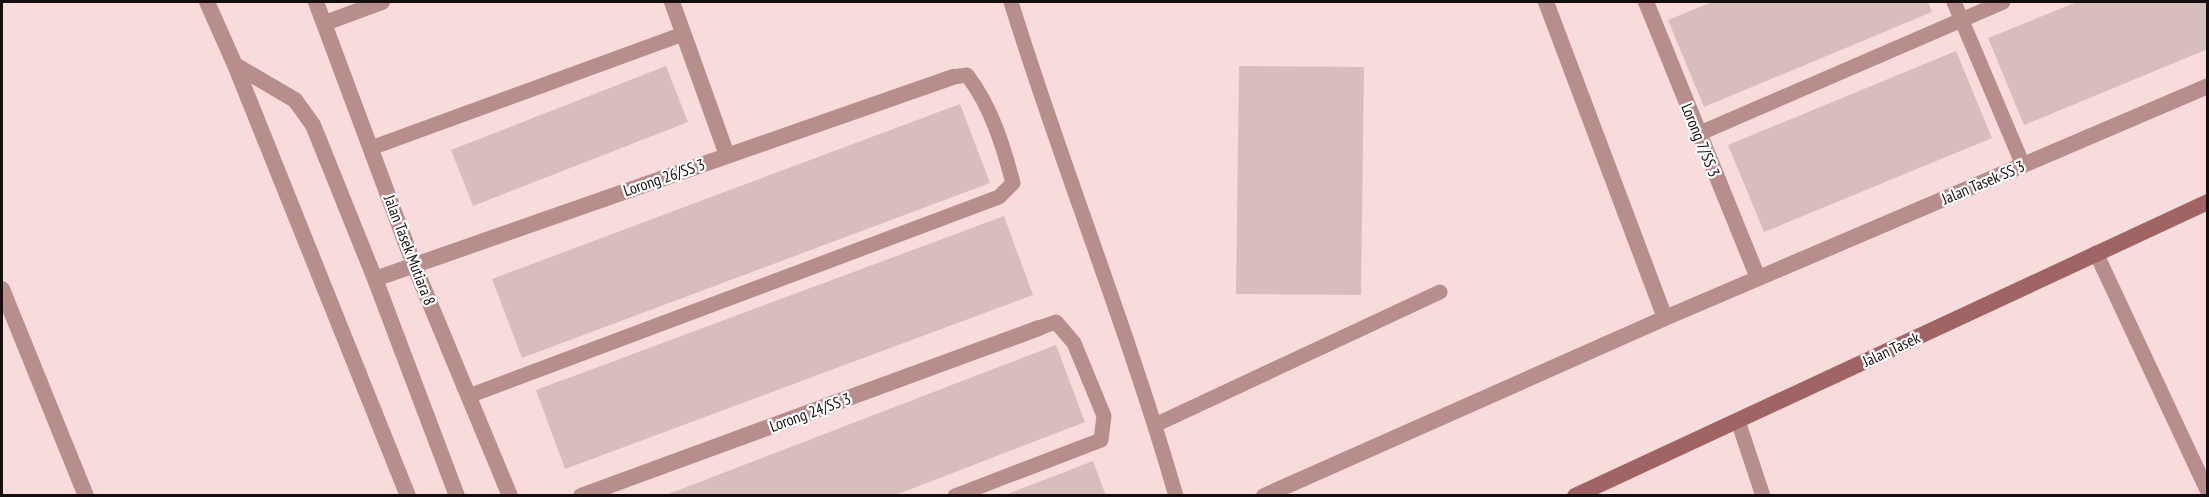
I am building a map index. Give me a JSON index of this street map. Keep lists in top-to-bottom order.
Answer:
{
  "streets": {
    "main road": ["Jalan Tasek"],
    "street": [
      "Lorong 7/SS 3",
      "Lorong 26/SS 3",
      "Jalan Tasek SS 3",
      "Jalan Tasek Mutiara 8",
      "Lorong 24/SS 3"
    ]
  },
  "crossings": [
    ["Lorong 7/SS 3", "Jalan Tasek SS 3"],
    ["Lorong 26/SS 3", "Jalan Tasek Mutiara 8"]
  ]
}
